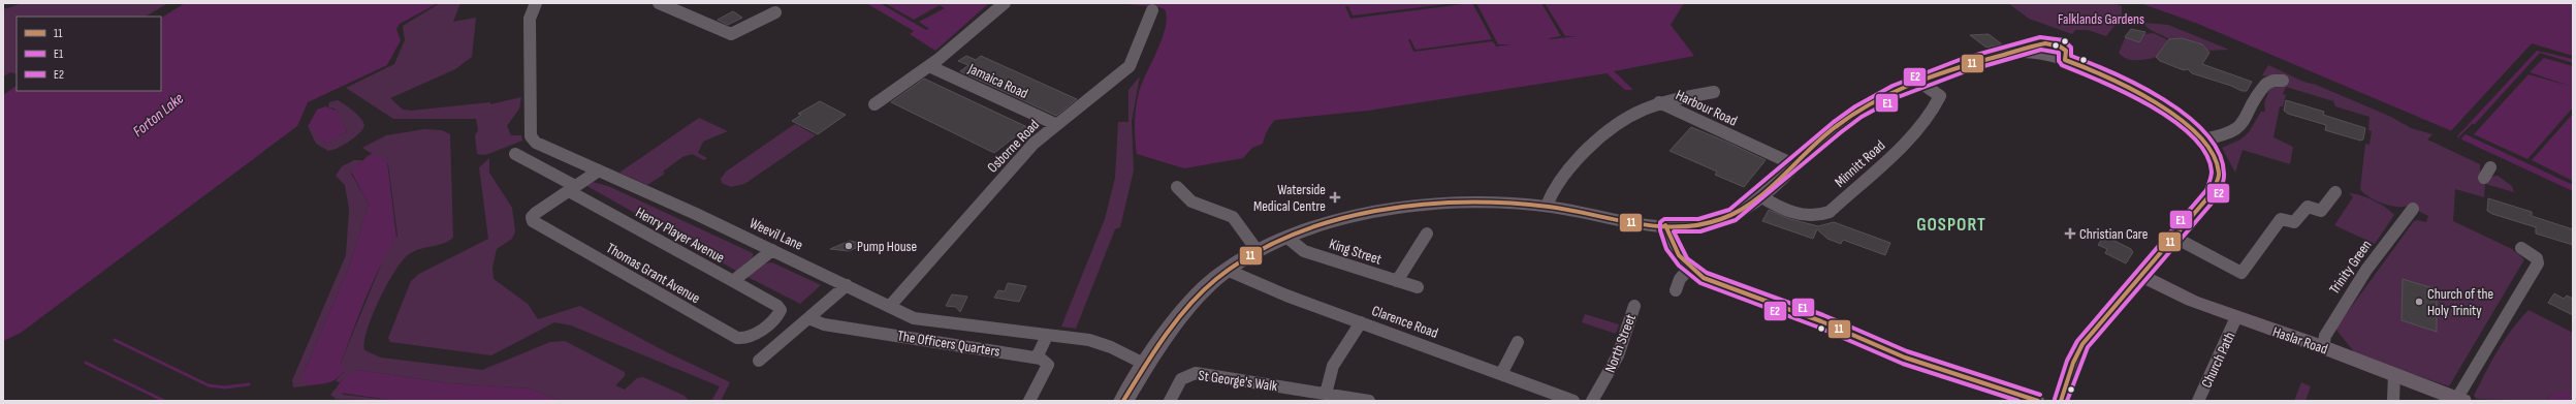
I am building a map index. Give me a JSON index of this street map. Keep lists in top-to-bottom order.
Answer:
{
  "streets": {
    "main road": ["Haslar Road"],
    "street": [
      "Jamaica Road",
      "Harbour Road",
      "Osborne Road",
      "Minnitt Road",
      "Weevil Lane",
      "Henry Player Avenue",
      "King Street",
      "Trinity Green",
      "Thomas Grant Avenue",
      "Clarence Road",
      "The Officers Quarters",
      "North Street",
      "Church Path",
      "St George's Walk"
    ]
  },
  "crossings": [
    ["Jamaica Road", "Osborne Road"],
    ["Osborne Road", "Weevil Lane"],
    ["Weevil Lane", "Henry Player Avenue"],
    ["Weevil Lane", "Thomas Grant Avenue"],
    ["Henry Player Avenue", "Thomas Grant Avenue"],
    ["Trinity Green", "Haslar Road"],
    ["Haslar Road", "Church Path"]
  ],
  "districts": ["GOSPORT"],
  "water": ["Forton Lake"],
  "parks": ["Falklands Gardens"],
  "places": {
    "health": ["Waterside Medical Centre", "Christian Care"],
    "other": ["Pump House", "Church of the Holy Trinity"]
  },
  "lines": ["transit line E2", "transit line 11", "transit line E1"],
  "legend": ["11", "E1", "E2"]
}
